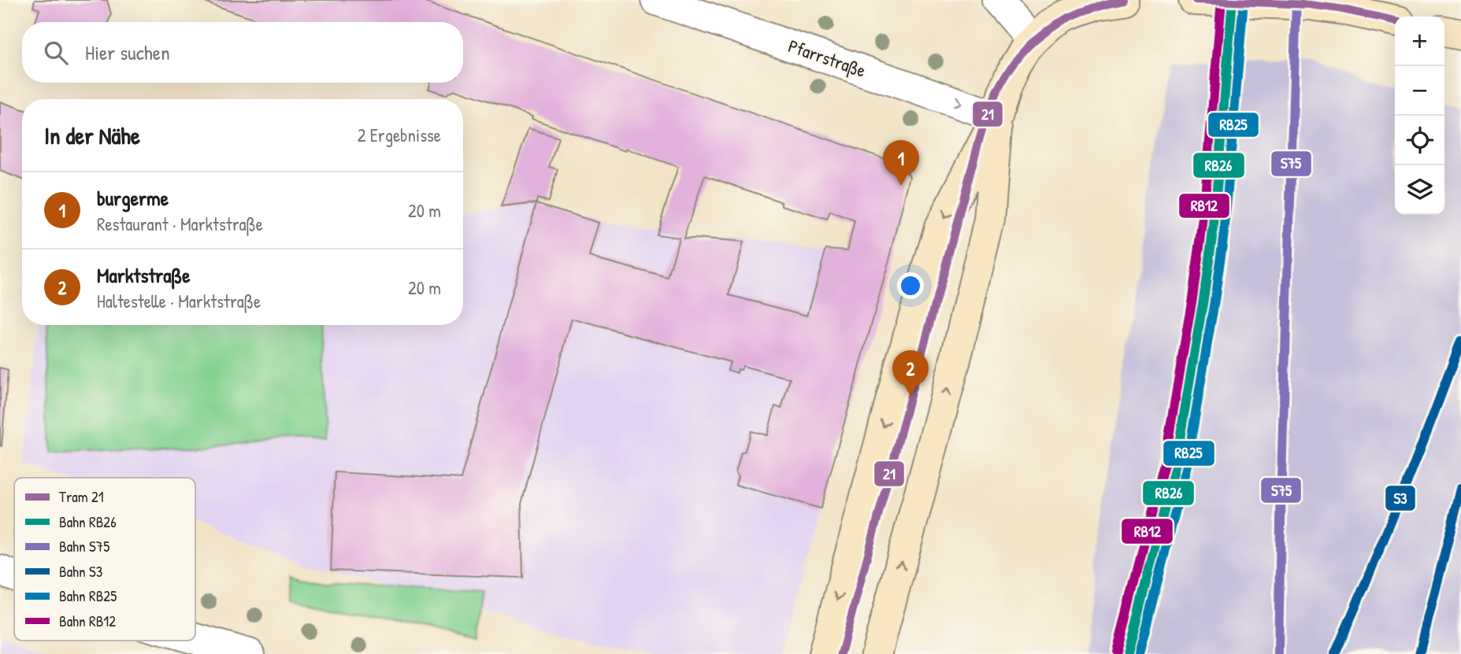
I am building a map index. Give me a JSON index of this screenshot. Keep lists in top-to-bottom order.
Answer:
{
  "streets": {
    "street": ["Pfarrstraße"]
  },
  "one_way": ["Pfarrstraße"],
  "lines": [
    "tram line 21",
    "rail line RB26",
    "rail line S75",
    "rail line RB12",
    "rail line RB25",
    "rail line S3"
  ],
  "legend": [
    "Tram 21",
    "Bahn RB26",
    "Bahn S75",
    "Bahn S3",
    "Bahn RB25",
    "Bahn RB12"
  ],
  "page": {
    "map_buttons": ["+", "−"],
    "search": "Hier suchen",
    "heading": ["In der Nähe", "2 Ergebnisse"],
    "pins": ["1", "2"],
    "list": [
      {
        "mark": "1",
        "name": "burgerme",
        "note": "Restaurant · Marktstraße",
        "value": "20 m"
      },
      {
        "mark": "2",
        "name": "Marktstraße",
        "note": "Haltestelle · Marktstraße",
        "value": "20 m"
      }
    ]
  }
}
